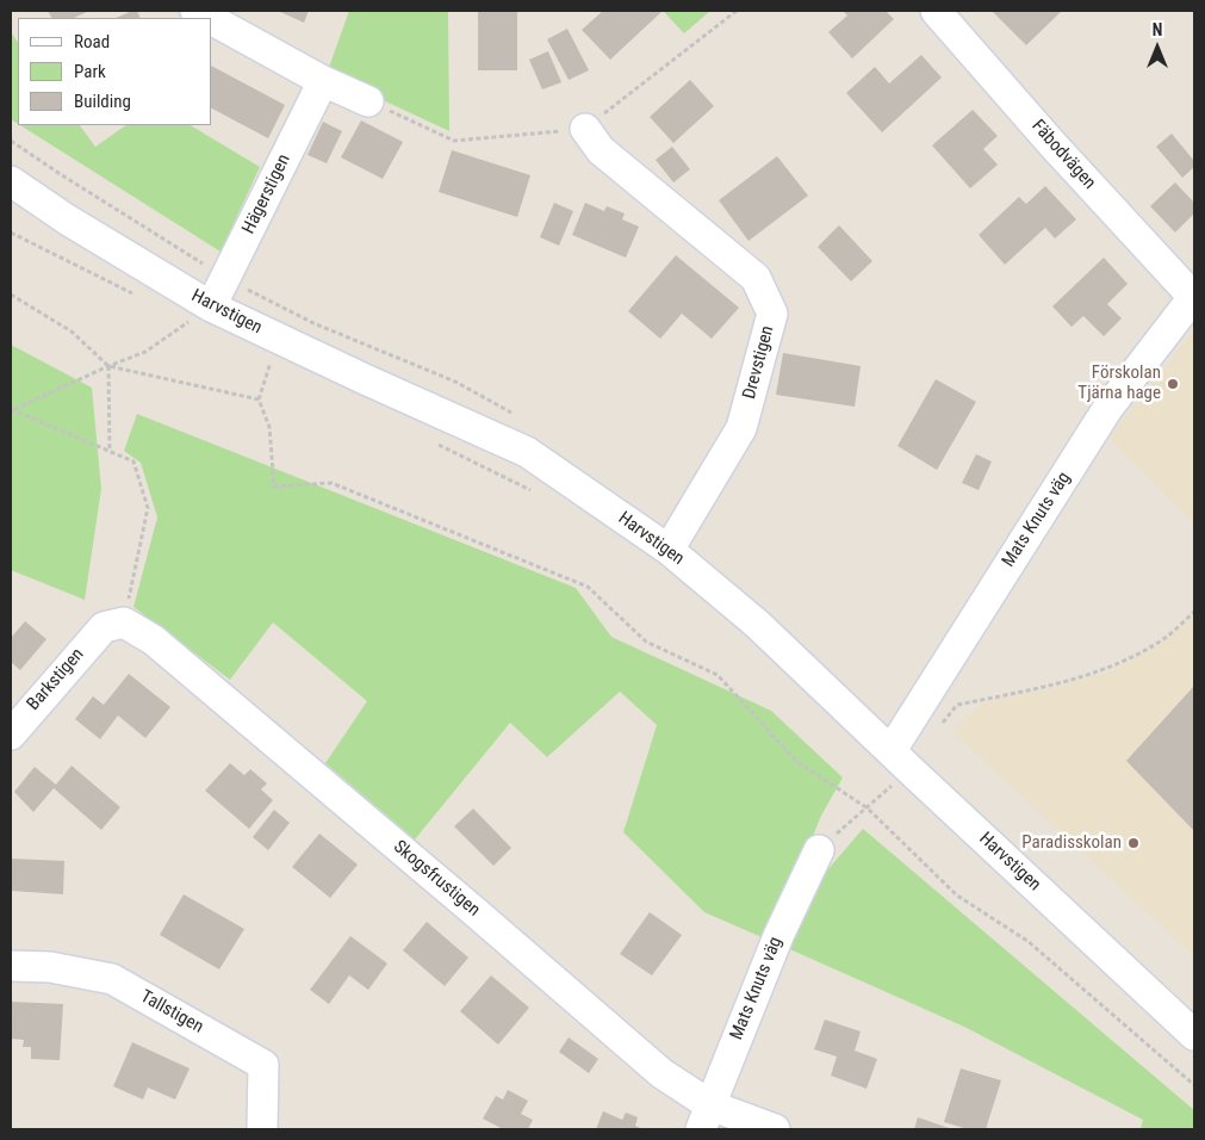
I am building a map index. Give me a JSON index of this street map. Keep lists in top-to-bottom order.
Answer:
{
  "streets": {
    "street": [
      "Fäbodvägen",
      "Hägerstigen",
      "Harvstigen",
      "Drevstigen",
      "Mats Knuts väg",
      "Barkstigen",
      "Skogsfrustigen",
      "Tallstigen"
    ]
  },
  "crossings": [
    ["Fäbodvägen", "Mats Knuts väg"],
    ["Hägerstigen", "Harvstigen"],
    ["Harvstigen", "Drevstigen"],
    ["Harvstigen", "Mats Knuts väg"],
    ["Mats Knuts väg", "Skogsfrustigen"],
    ["Barkstigen", "Skogsfrustigen"]
  ],
  "places": ["Förskolan Tjärna hage", "Paradisskolan"],
  "legend": ["Road", "Park", "Building"],
  "north": "top"
}
